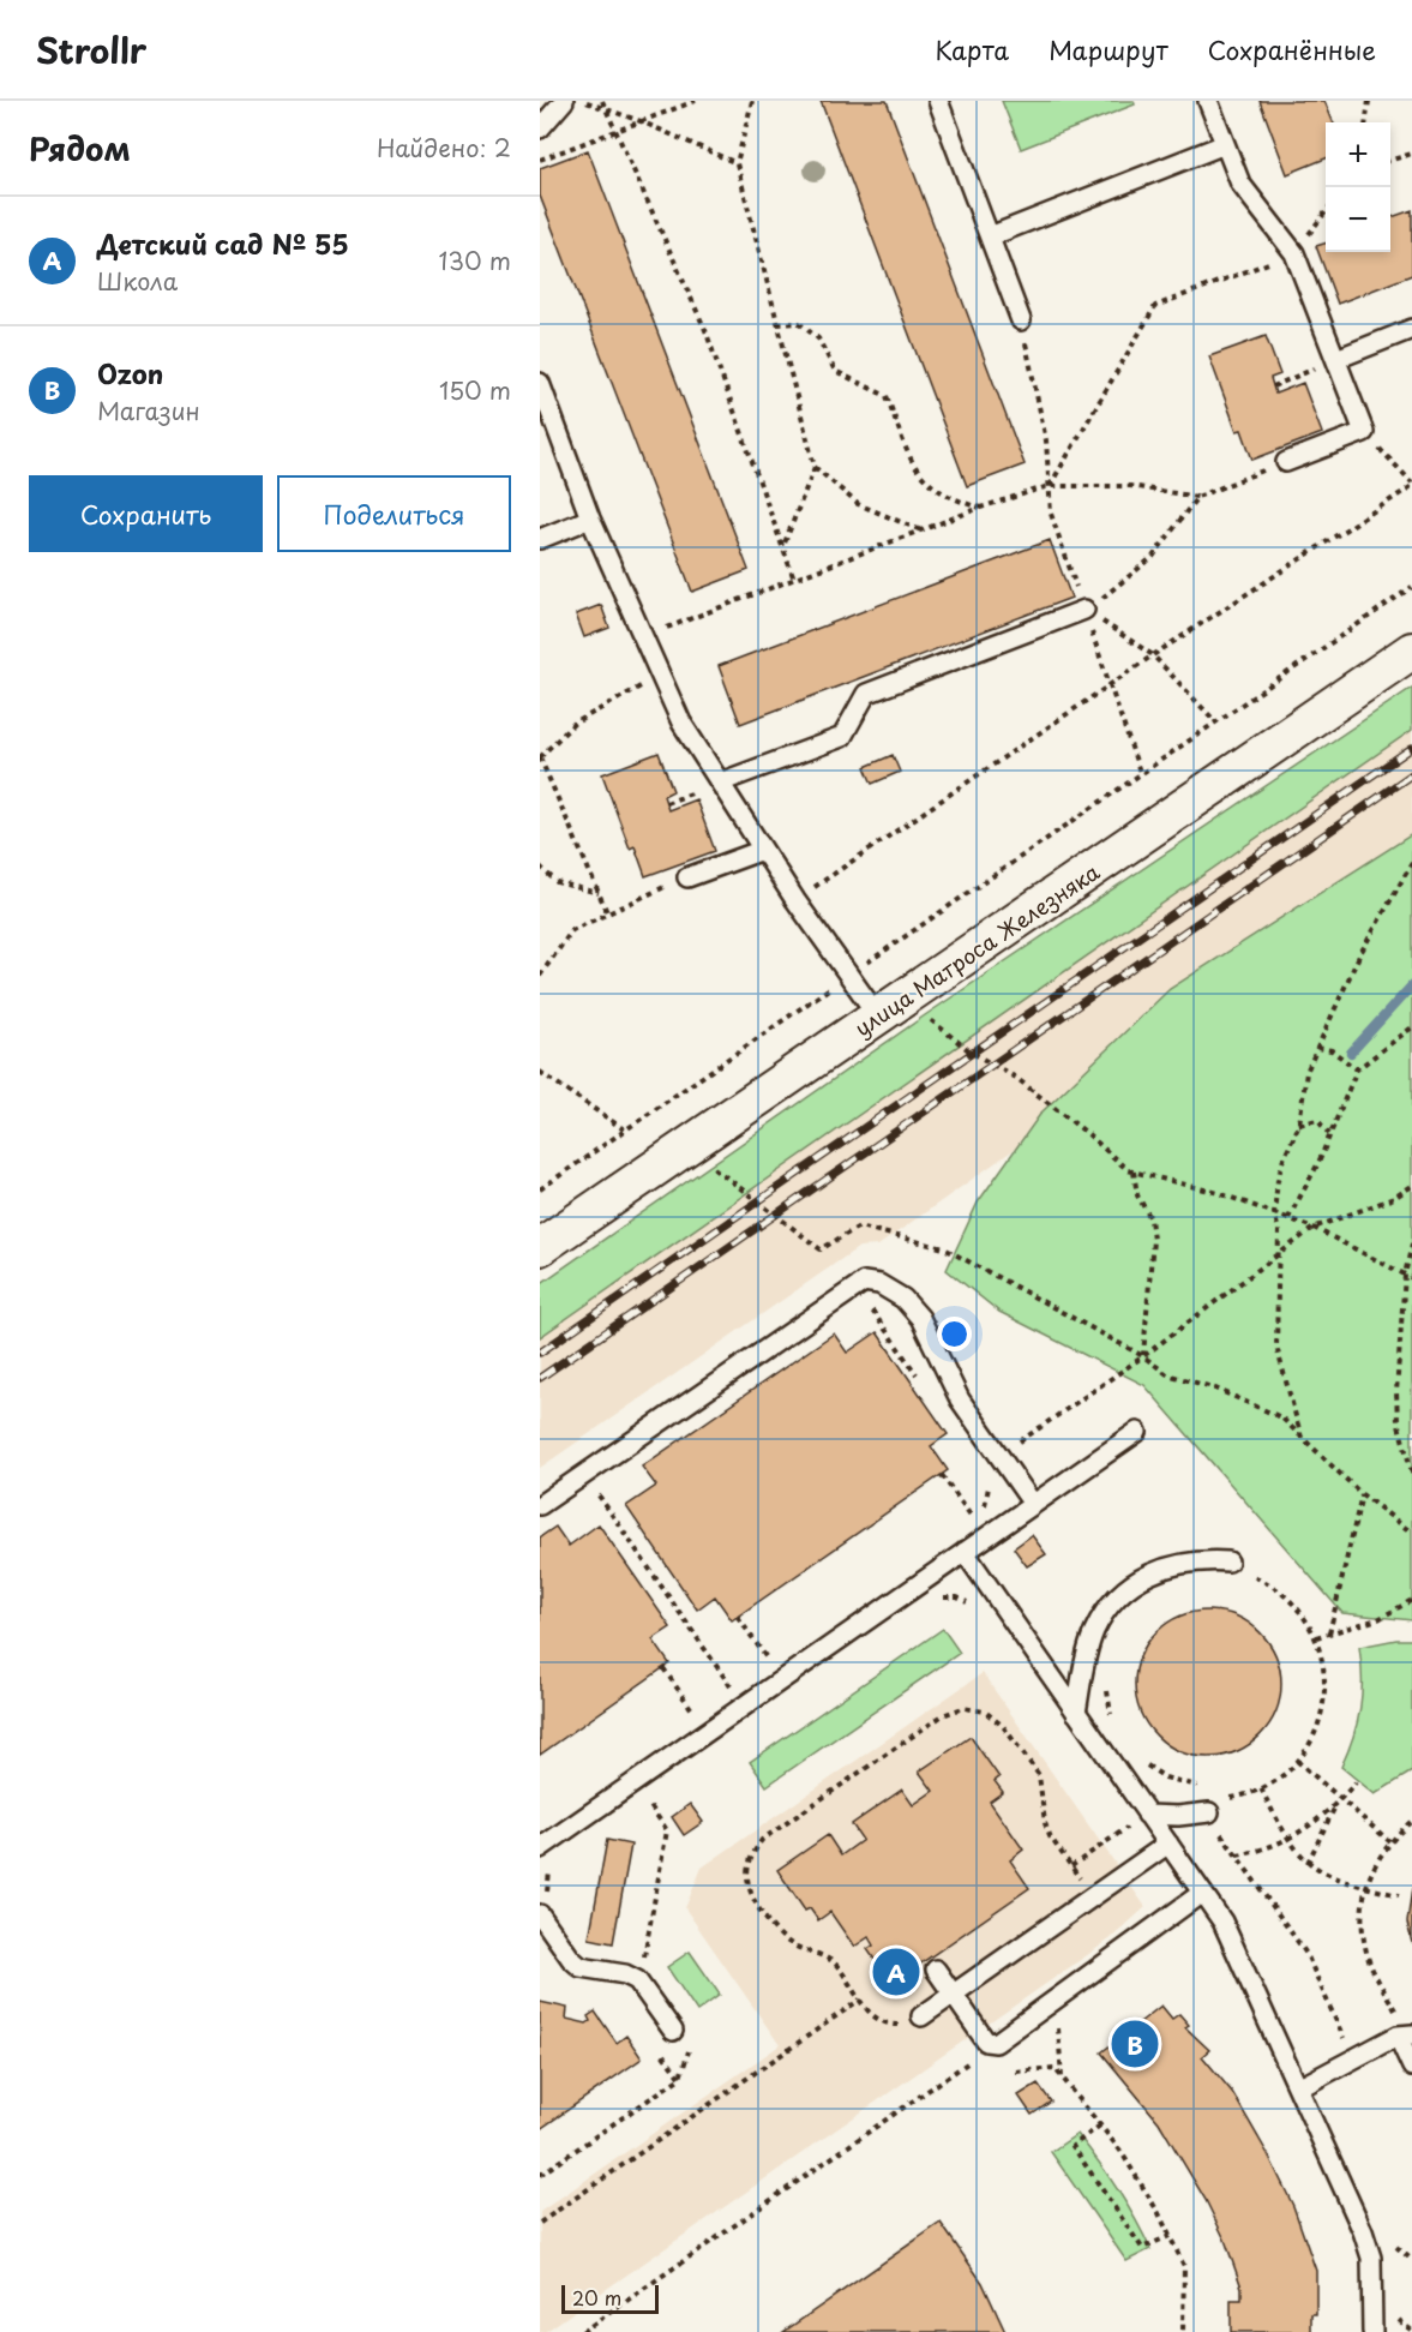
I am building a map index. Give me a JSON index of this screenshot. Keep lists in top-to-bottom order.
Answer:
{
  "streets": {
    "street": ["улица Матроса Железняка"]
  },
  "scale_bar": "20 m",
  "page": {
    "header": "Strollr",
    "nav": ["Карта", "Маршрут", "Сохранённые"],
    "heading": ["Рядом", "Найдено: 2"],
    "map_buttons": ["+", "−"],
    "list": [
      {
        "mark": "A",
        "name": "Детский сад № 55",
        "note": "Школа",
        "value": "130 m"
      },
      {
        "mark": "B",
        "name": "Ozon",
        "note": "Магазин",
        "value": "150 m"
      }
    ],
    "buttons": ["Сохранить", "Поделиться"],
    "pins": ["A", "B"],
    "scale": "20 m"
  }
}
